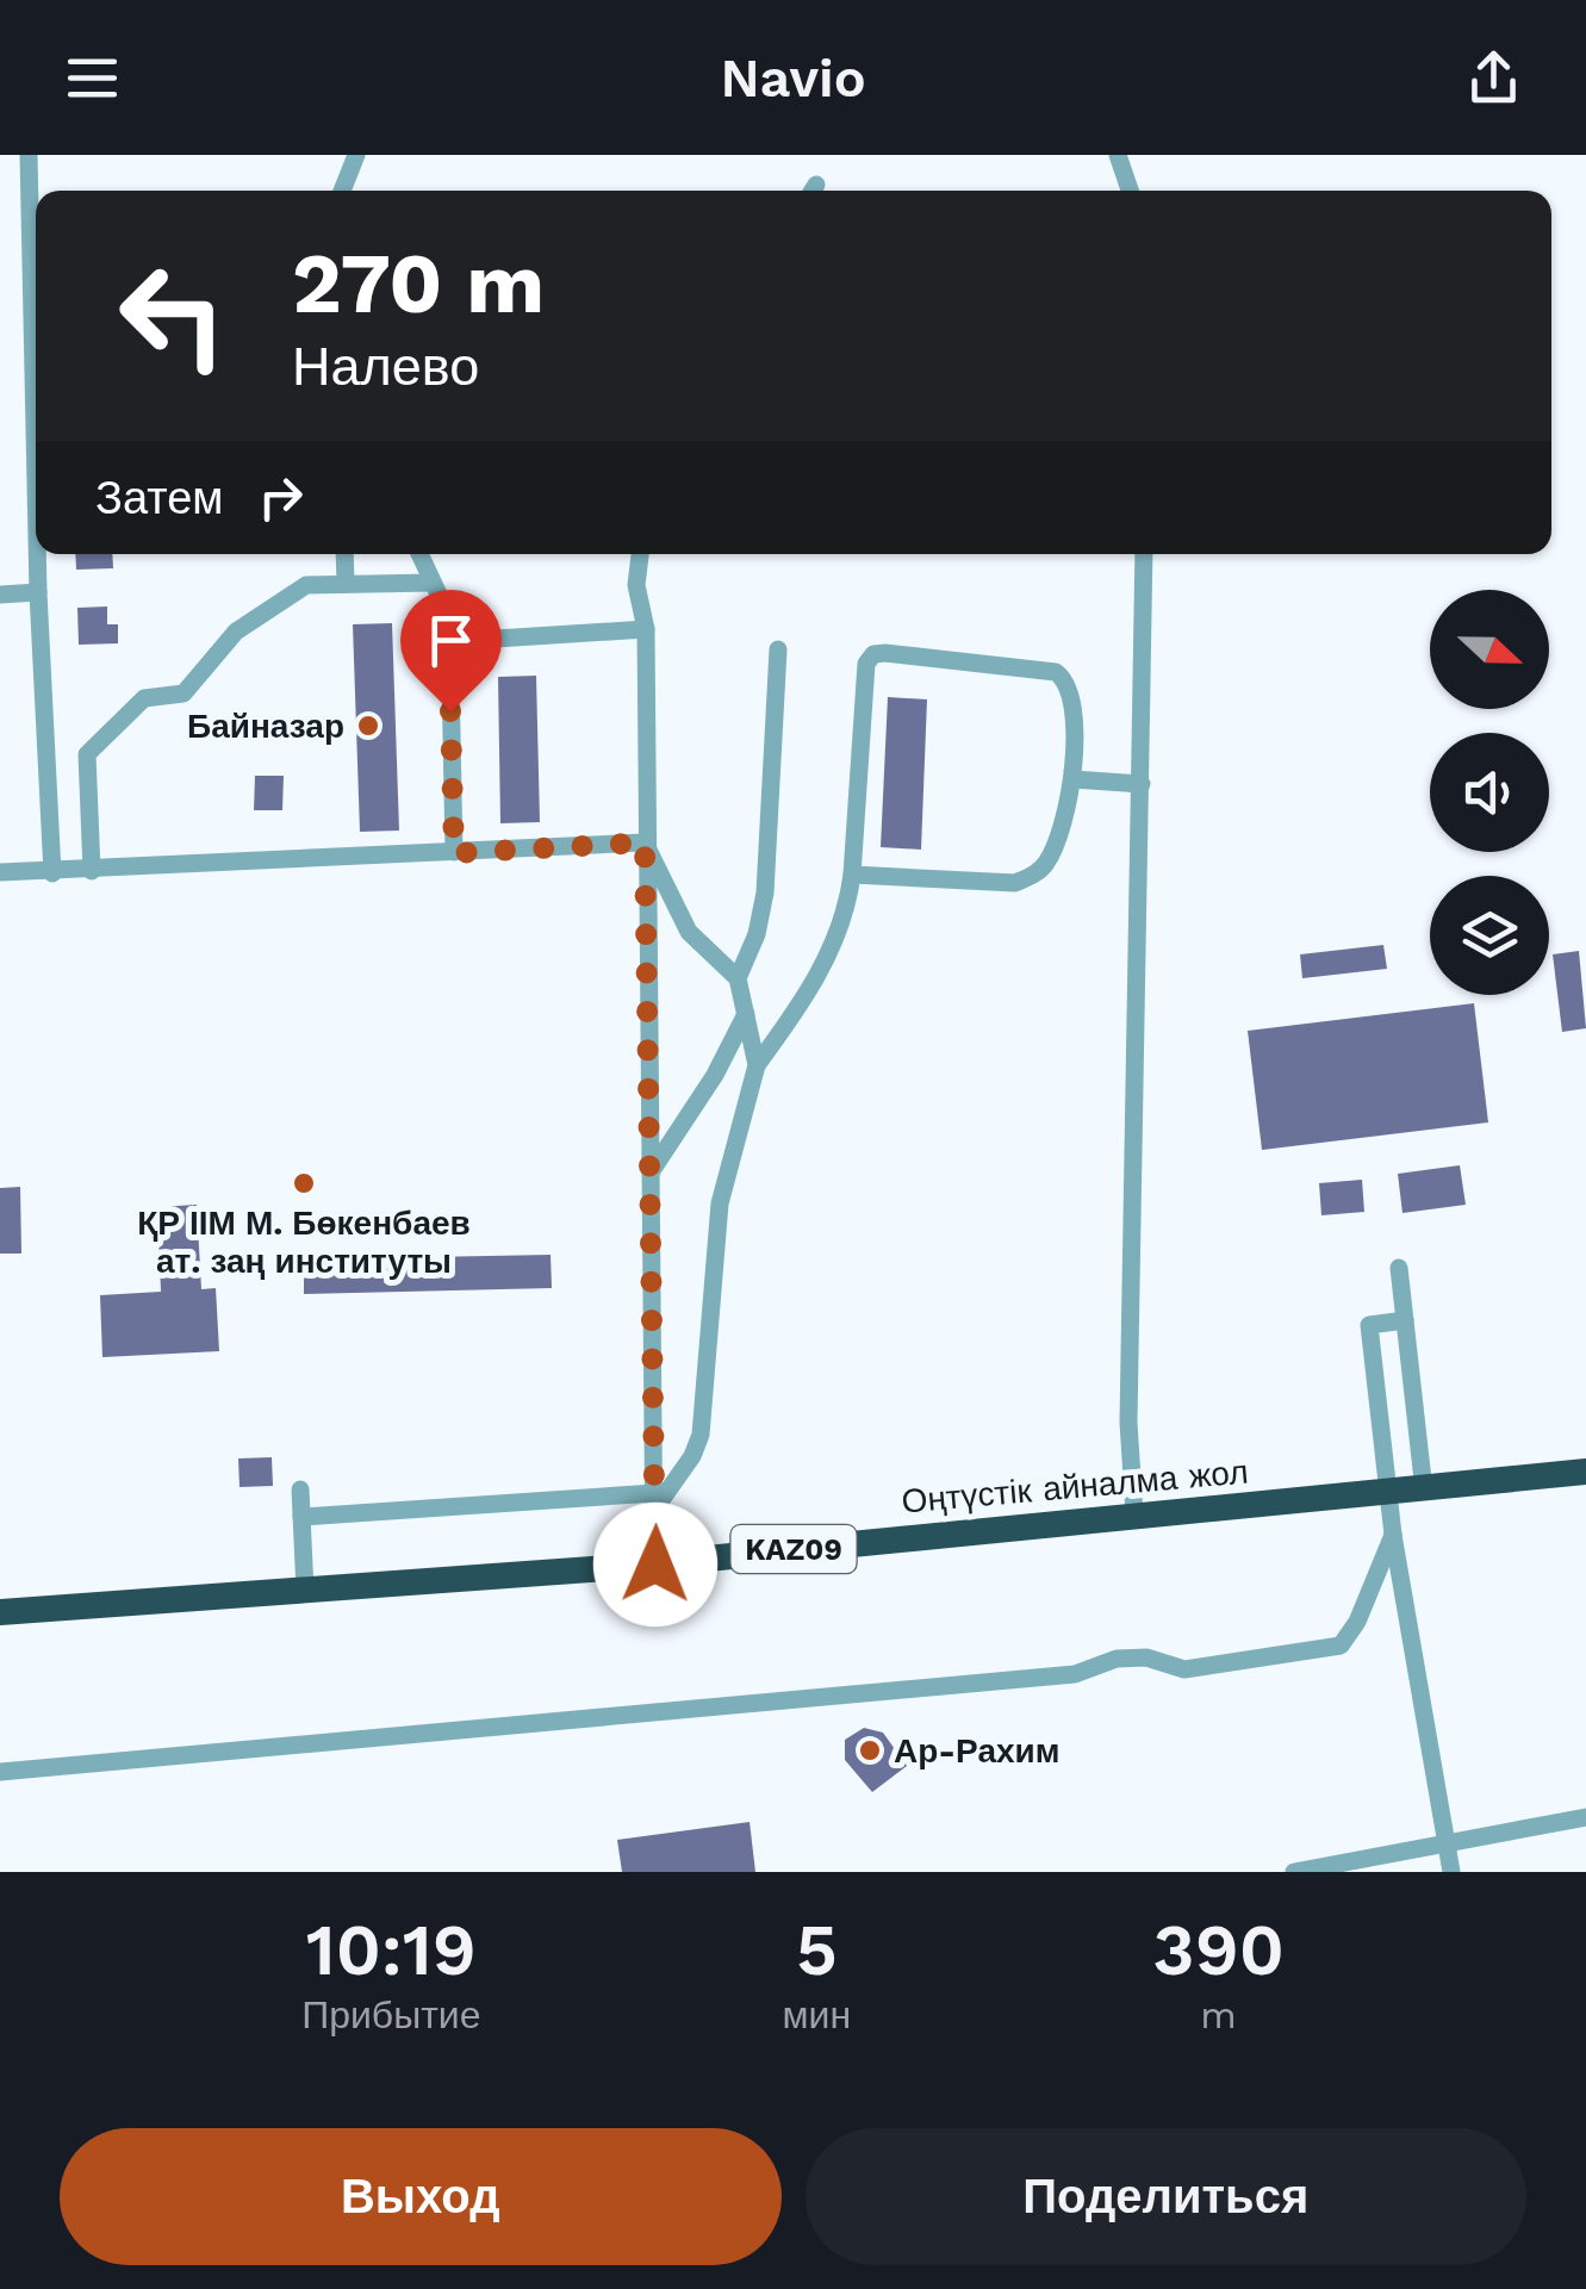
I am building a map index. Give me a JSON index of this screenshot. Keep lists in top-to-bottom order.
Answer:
{
  "streets": {
    "highway": ["Оңтүстік айналма жол", "KAZ09"]
  },
  "places": ["Байназар", "ҚР ІІМ М. Бөкенбаев ат. заң институты", "Ар-Рахим"],
  "north": "right",
  "page": {
    "header": "Navio",
    "turn": ["270 m", "Налево"],
    "then": "Затем",
    "eta": [
      "10:19",
      "Прибытие",
      "5",
      "мин",
      "390",
      "m"
    ],
    "buttons": ["Выход", "Поделиться"]
  }
}
